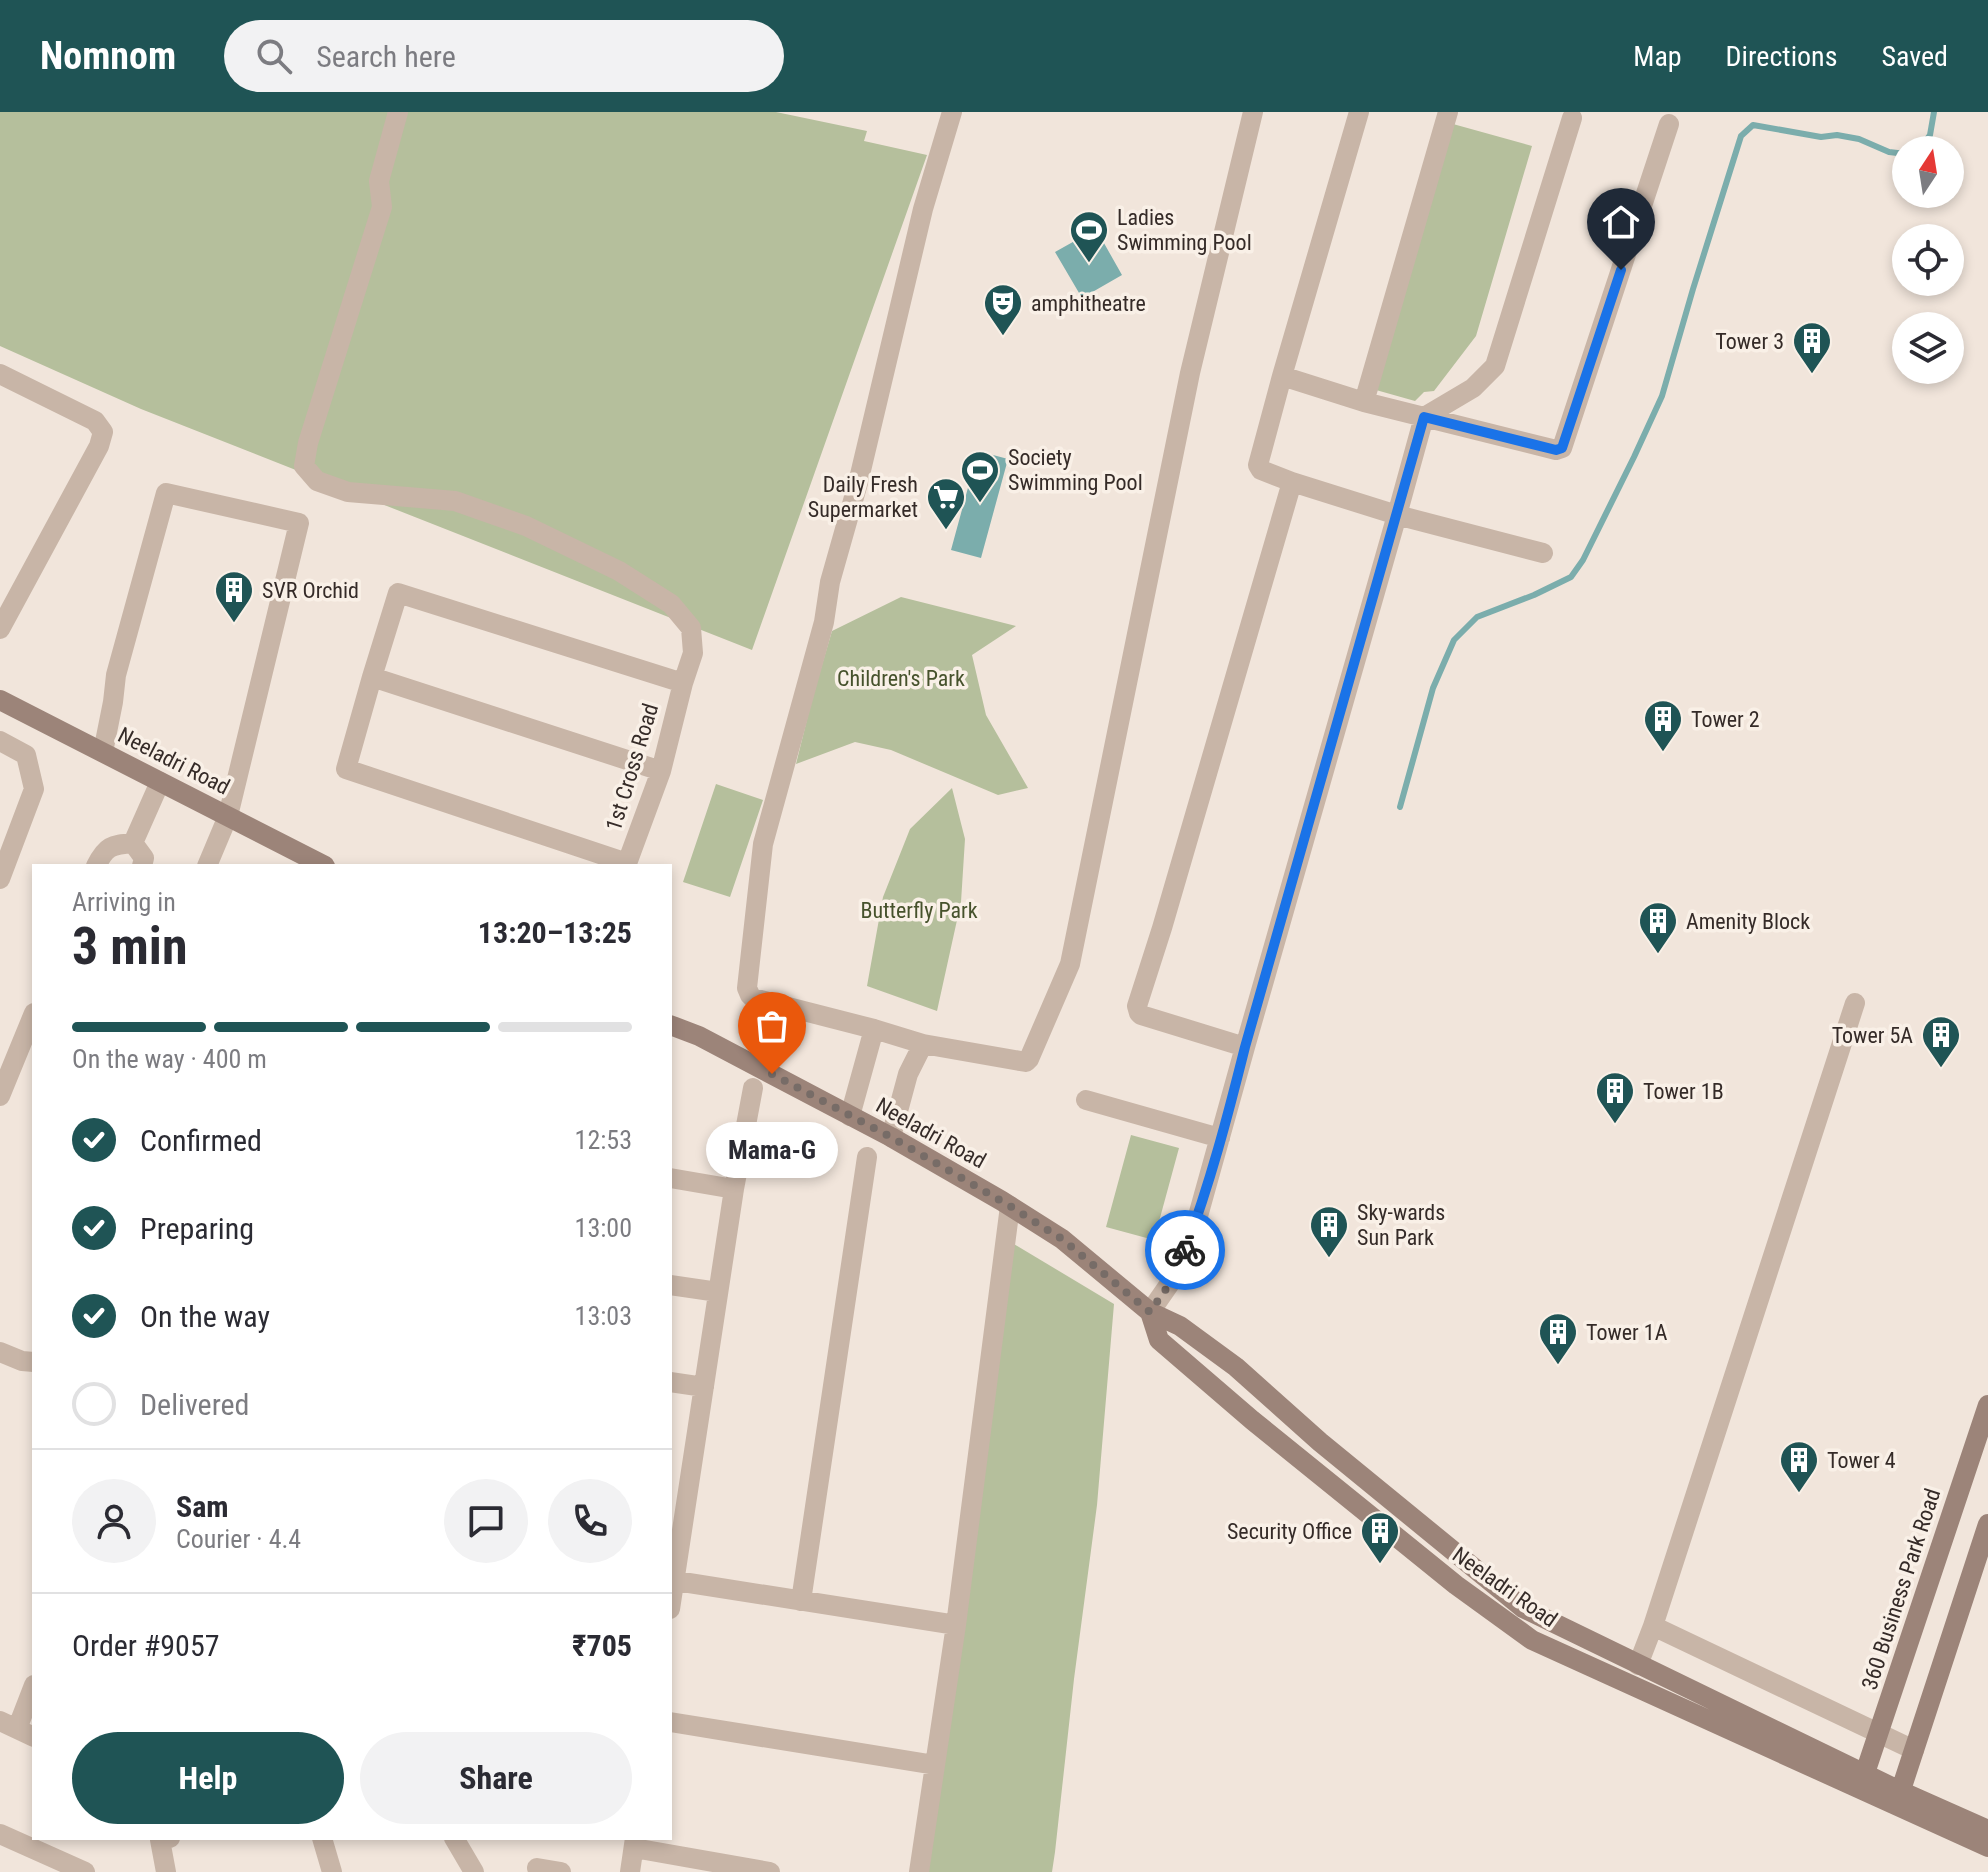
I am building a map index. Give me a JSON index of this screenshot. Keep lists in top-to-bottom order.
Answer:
{
  "streets": {
    "main road": ["Neeladri Road", "360 Business Park Road"],
    "street": ["1st Cross Road"]
  },
  "crossings": [
    ["Neeladri Road", "360 Business Park Road"]
  ],
  "parks": ["Children's Park", "Butterfly Park"],
  "places": {
    "sports": ["Ladies Swimming Pool", "Society Swimming Pool"],
    "theatre": ["amphitheatre"],
    "building": [
      "Tower 3",
      "SVR Orchid",
      "Tower 2",
      "Amenity Block",
      "Tower 5A",
      "Tower 1B",
      "Sky-wards Sun Park",
      "Tower 1A",
      "Tower 4",
      "Security Office"
    ],
    "supermarket": ["Daily Fresh Supermarket"],
    "other": ["Mama-G"]
  },
  "north": "top",
  "page": {
    "header": "Nomnom",
    "search": "Search here",
    "nav": ["Map", "Directions", "Saved"],
    "heading": ["3 min", "Arriving in", "13:20–13:25"],
    "panel": [
      "Sam",
      "Courier · 4.4",
      "Order #9057",
      "₹705"
    ],
    "bar": "On the way · 400 m",
    "list": [
      ["Confirmed", "12:53"],
      ["Preparing", "13:00"],
      ["On the way", "13:03"],
      "Delivered"
    ],
    "bubble": "Mama-G",
    "buttons": ["Help", "Share"]
  }
}
